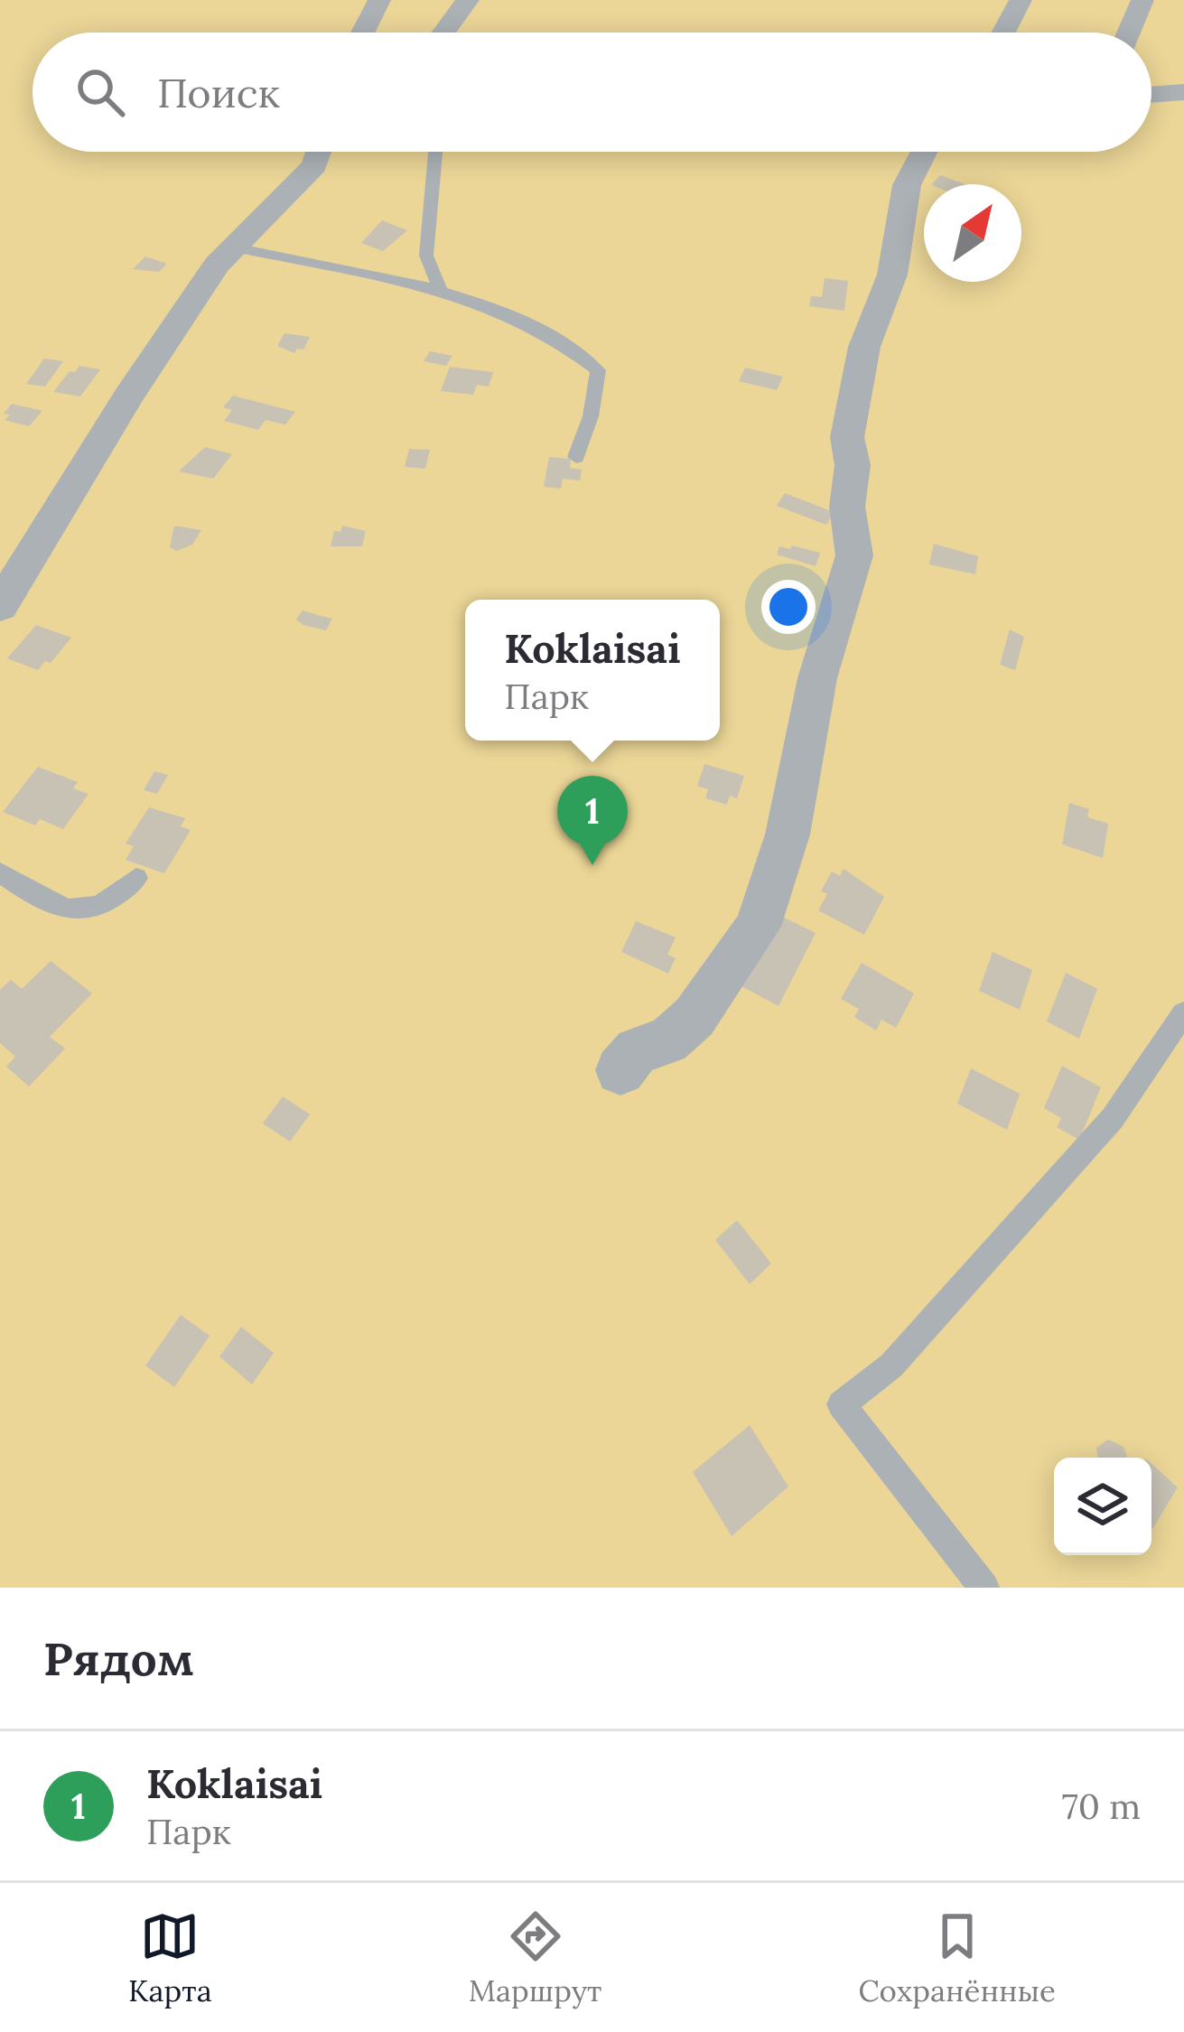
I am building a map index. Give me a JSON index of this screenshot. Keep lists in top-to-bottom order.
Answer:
{
  "north": "top right",
  "page": {
    "search": "Поиск",
    "popup": ["Koklaisai", "Парк"],
    "pins": "1",
    "heading": "Рядом",
    "list": [
      {
        "mark": "1",
        "name": "Koklaisai",
        "note": "Парк",
        "value": "70 m"
      }
    ],
    "nav": ["Карта", "Маршрут", "Сохранённые"]
  }
}
